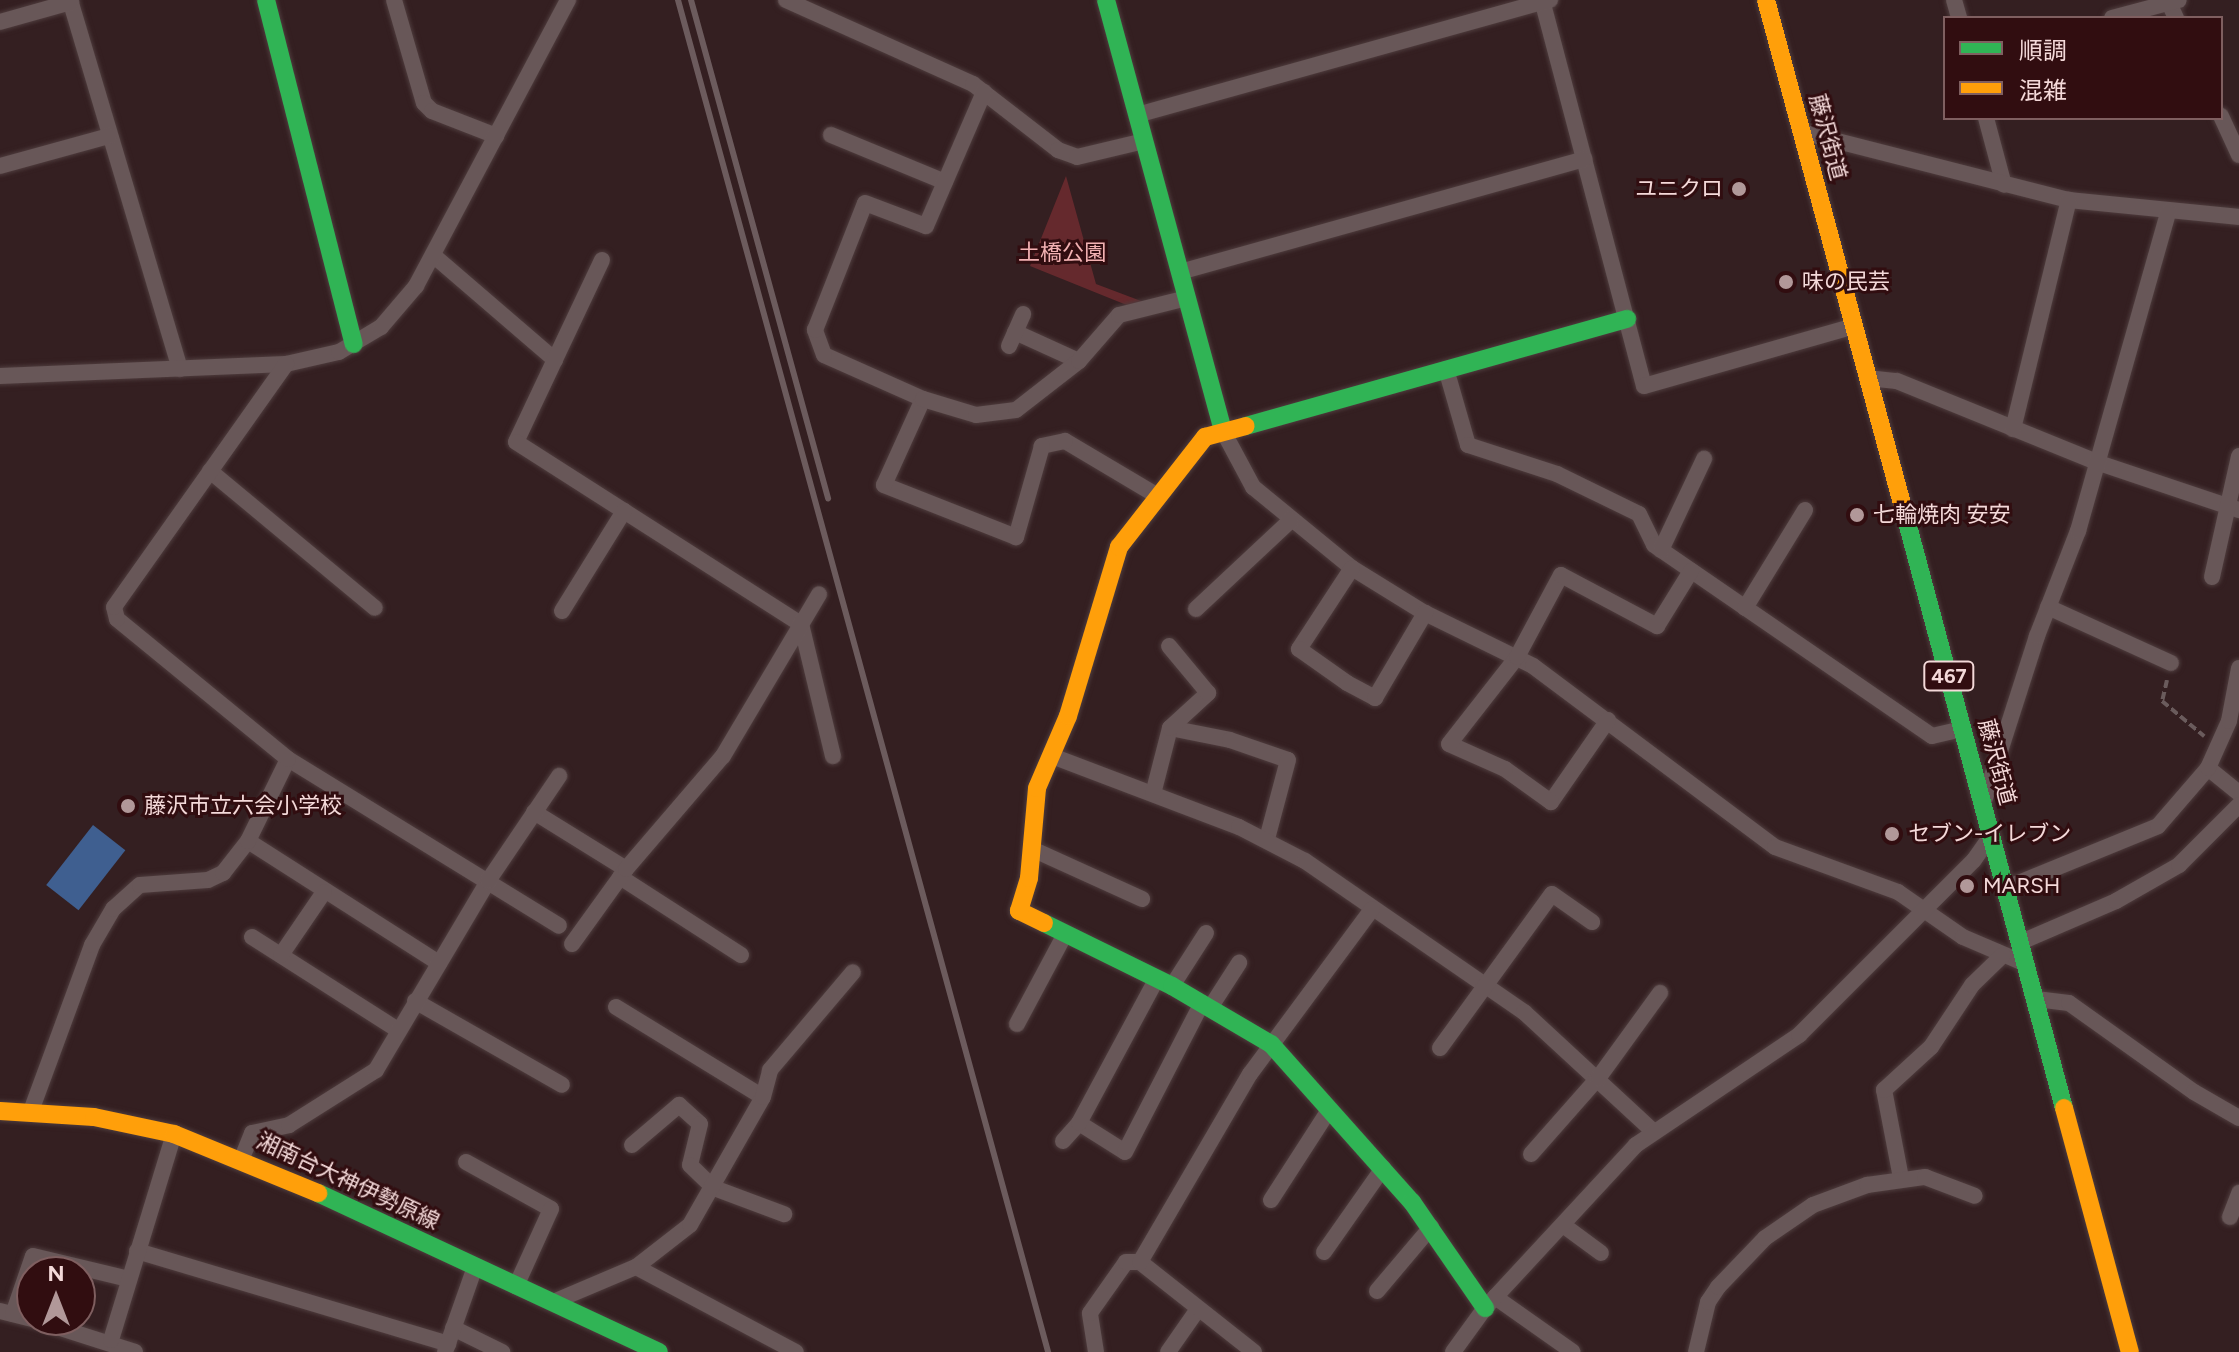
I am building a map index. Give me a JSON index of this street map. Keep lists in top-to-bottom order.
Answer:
{
  "streets": {
    "main road": ["藤沢街道", "467", "湘南台大神伊勢原線"]
  },
  "parks": ["土橋公園"],
  "places": [
    "ユニクロ",
    "味の民芸",
    "七輪焼肉 安安",
    "藤沢市立六会小学校",
    "セブン-イレブン",
    "MARSH"
  ],
  "legend": ["順調", "混雑"],
  "north": "top"
}
